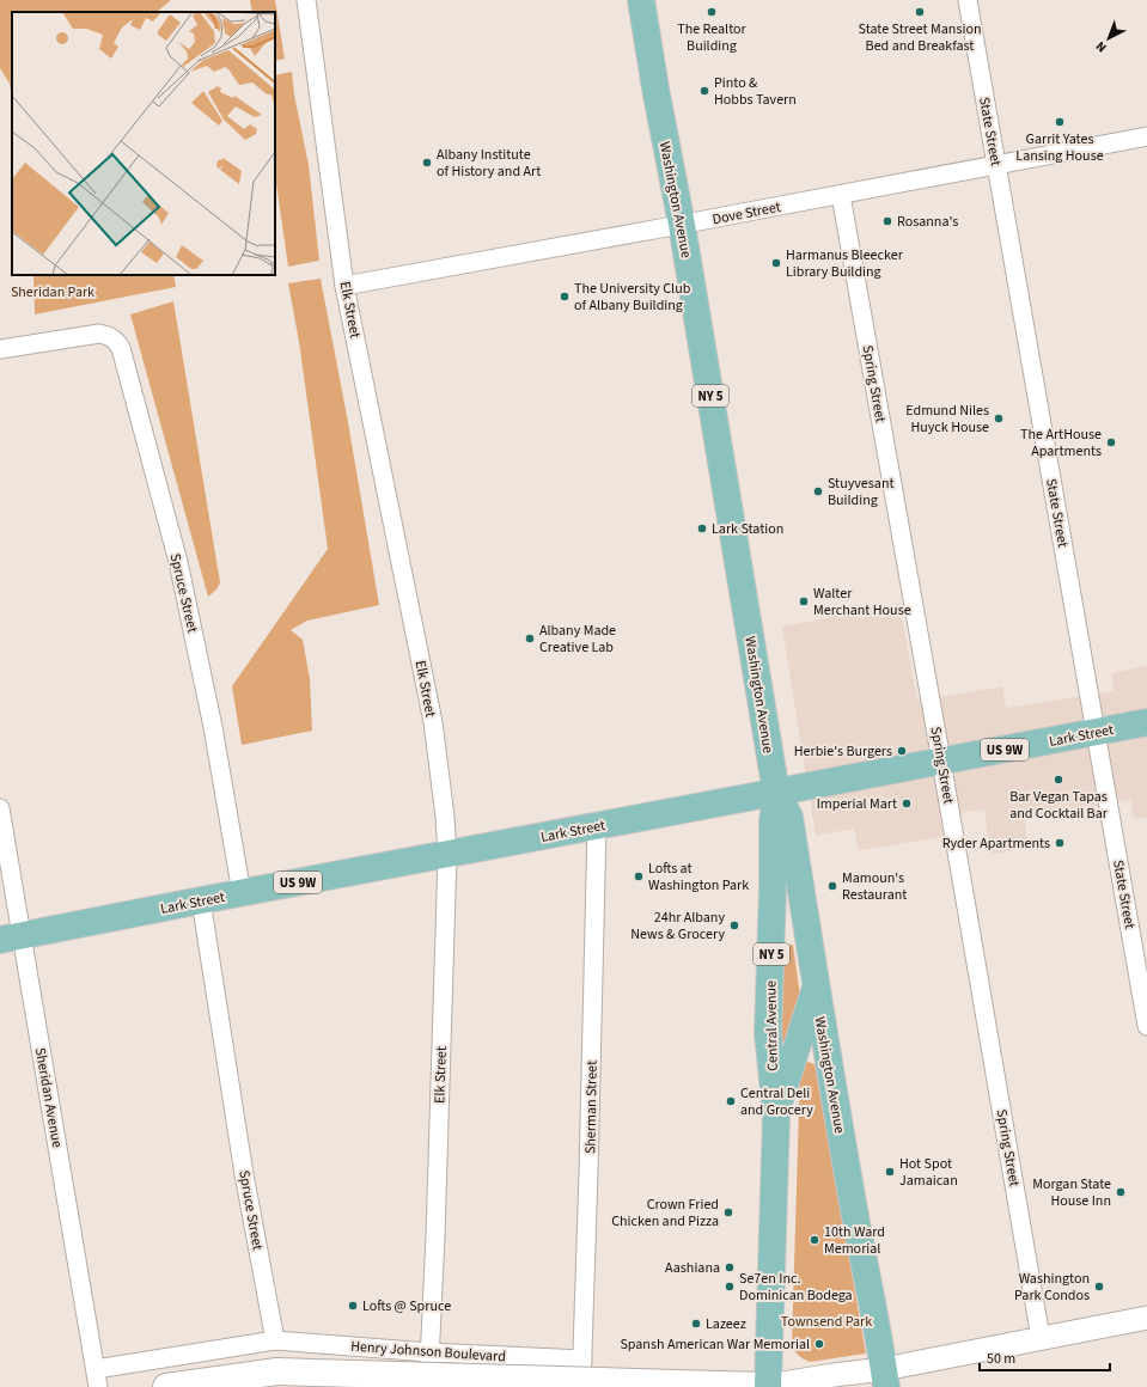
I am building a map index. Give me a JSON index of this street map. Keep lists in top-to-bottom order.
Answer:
{
  "streets": {
    "main road": [
      "Washington Avenue",
      "NY 5",
      "Lark Street",
      "US 9W",
      "Central Avenue",
      "Henry Johnson Boulevard"
    ],
    "street": [
      "State Street",
      "Dove Street",
      "Elk Street",
      "Spring Street",
      "Spruce Street",
      "Sheridan Avenue",
      "Sherman Street"
    ]
  },
  "crossings": [
    ["State Street", "Dove Street"],
    ["State Street", "Lark Street"],
    ["Washington Avenue", "Dove Street"],
    ["Washington Avenue", "Lark Street"],
    ["Washington Avenue", "Central Avenue"],
    ["Washington Avenue", "Henry Johnson Boulevard"],
    ["Dove Street", "Elk Street"],
    ["Dove Street", "Spring Street"],
    ["Elk Street", "Lark Street"],
    ["Elk Street", "Henry Johnson Boulevard"],
    ["Spring Street", "Lark Street"],
    ["Spring Street", "Henry Johnson Boulevard"],
    ["Spruce Street", "Lark Street"],
    ["Spruce Street", "Henry Johnson Boulevard"],
    ["Lark Street", "Central Avenue"],
    ["Lark Street", "Sheridan Avenue"],
    ["Lark Street", "Sherman Street"],
    ["Central Avenue", "Henry Johnson Boulevard"],
    ["Sherman Street", "Henry Johnson Boulevard"]
  ],
  "parks": ["Sheridan Park", "Townsend Park"],
  "places": [
    "The Realtor Building",
    "State Street Mansion Bed and Breakfast",
    "Pinto & Hobbs Tavern",
    "Garrit Yates Lansing House",
    "Albany Institute of History and Art",
    "Rosanna's",
    "Harmanus Bleecker Library Building",
    "The University Club of Albany Building",
    "Edmund Niles Huyck House",
    "The ArtHouse Apartments",
    "Stuyvesant Building",
    "Lark Station",
    "Walter Merchant House",
    "Albany Made Creative Lab",
    "Herbie's Burgers",
    "Bar Vegan Tapas and Cocktail Bar",
    "Imperial Mart",
    "Ryder Apartments",
    "Lofts at Washington Park",
    "Mamoun's Restaurant",
    "24hr Albany News & Grocery",
    "Central Deli and Grocery",
    "Hot Spot Jamaican",
    "Morgan State House Inn",
    "Crown Fried Chicken and Pizza",
    "10th Ward Memorial",
    "Aashiana",
    "Se7en Inc. Dominican Bodega",
    "Washington Park Condos",
    "Lofts @ Spruce",
    "Lazeez",
    "Spansh American War Memorial"
  ],
  "scale_bar": "50 m",
  "north": "bottom left"
}
